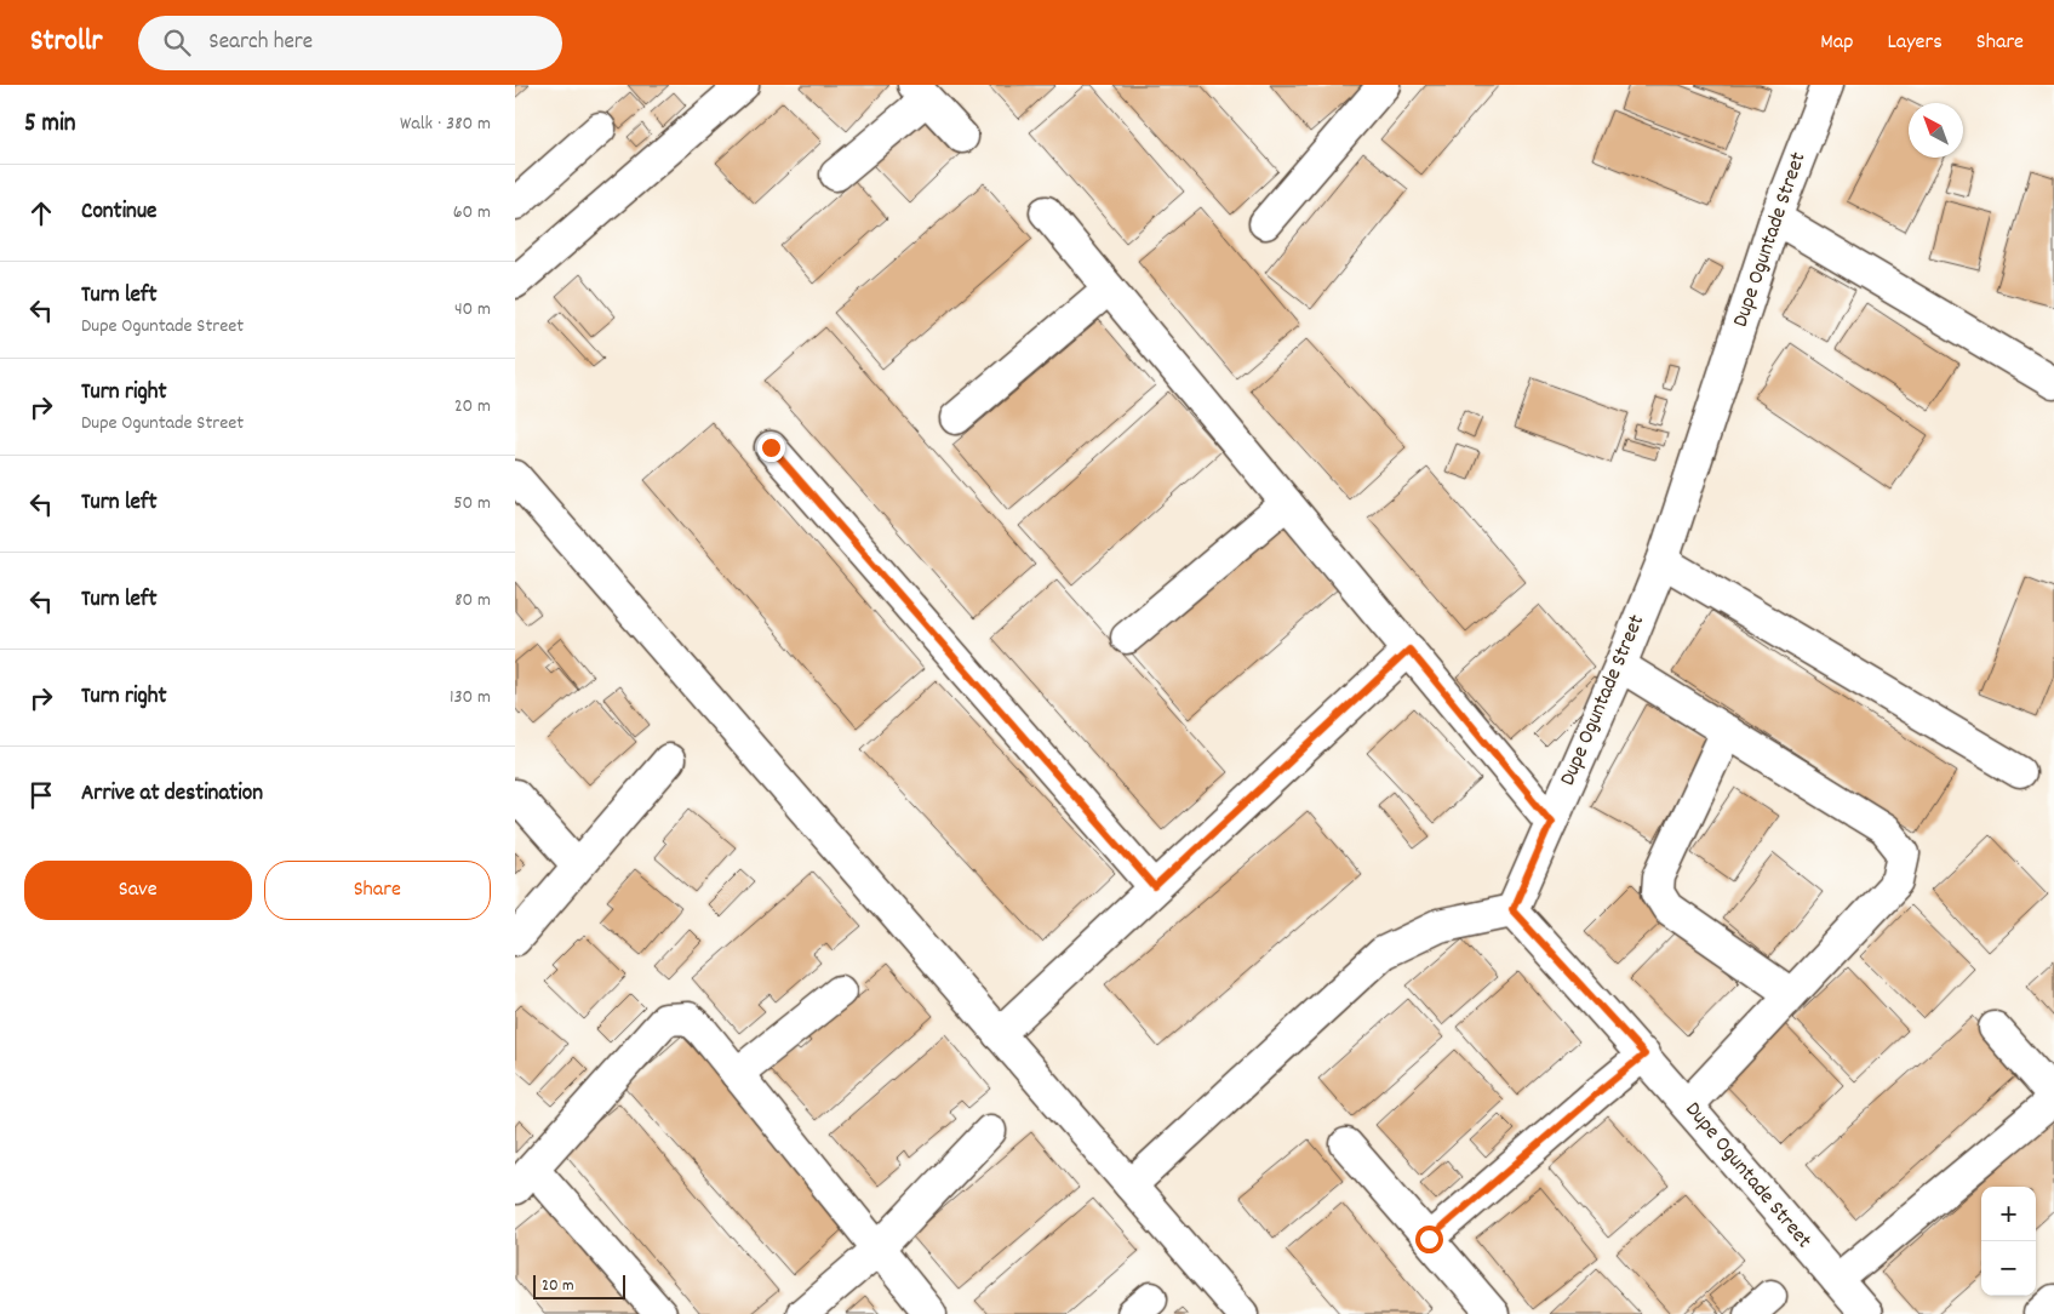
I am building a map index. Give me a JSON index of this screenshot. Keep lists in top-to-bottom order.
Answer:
{
  "streets": {
    "street": ["Dupe Oguntade Street"]
  },
  "scale_bar": "20 m",
  "north": "top left",
  "page": {
    "header": "Strollr",
    "search": "Search here",
    "nav": ["Map", "Layers", "Share"],
    "heading": ["5 min", "Walk · 380 m"],
    "list": [
      ["Continue", "60 m"],
      ["Turn left", "Dupe Oguntade Street", "40 m"],
      ["Turn right", "Dupe Oguntade Street", "20 m"],
      ["Turn left", "50 m"],
      ["Turn left", "80 m"],
      ["Turn right", "130 m"],
      "Arrive at destination"
    ],
    "buttons": ["Save", "Share"],
    "map_buttons": ["+", "−"],
    "scale": "20 m"
  }
}
